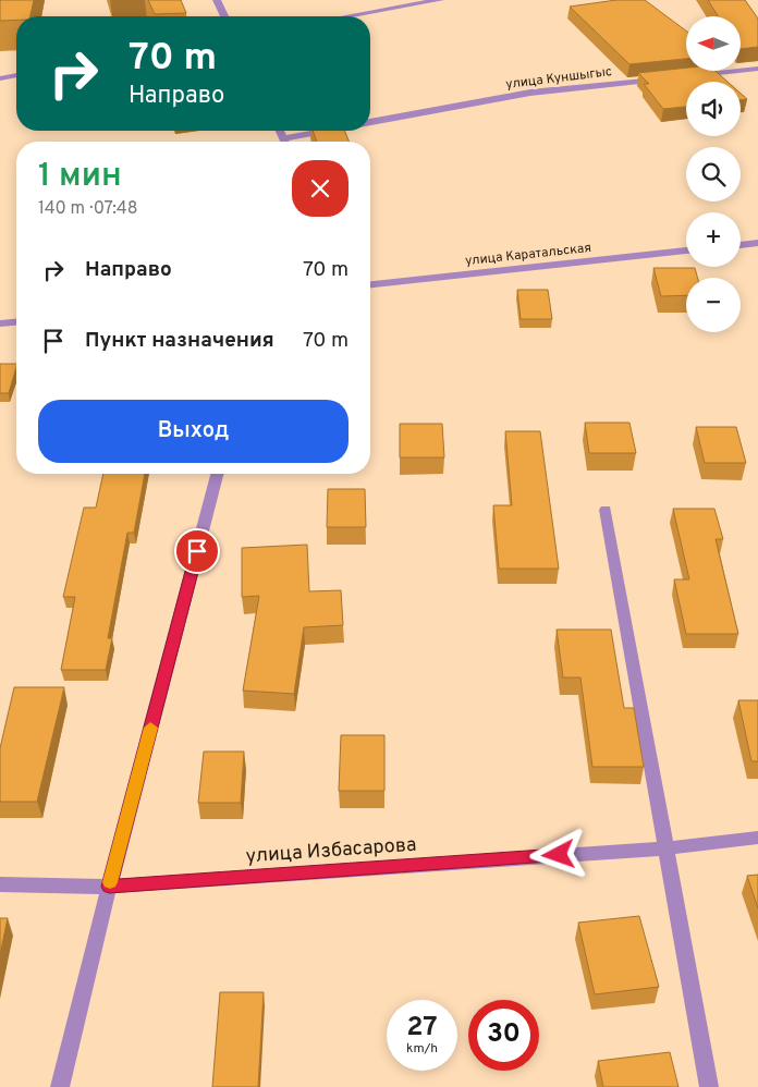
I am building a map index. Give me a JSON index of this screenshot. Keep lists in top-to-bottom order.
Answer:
{
  "streets": {
    "street": ["улица Куншыгыс", "улица Каратальская", "улица Избасарова"]
  },
  "north": "left",
  "page": {
    "map_buttons": ["+", "−"],
    "turn": ["70 m", "Направо"],
    "heading": ["1 мин", "140 m · 07:48"],
    "list": [
      {
        "name": "Направо",
        "value": "70 m"
      },
      {
        "name": "Пункт назначения",
        "value": "70 m"
      }
    ],
    "buttons": "Выход",
    "speed": "27 km/h",
    "limit": "30"
  }
}
